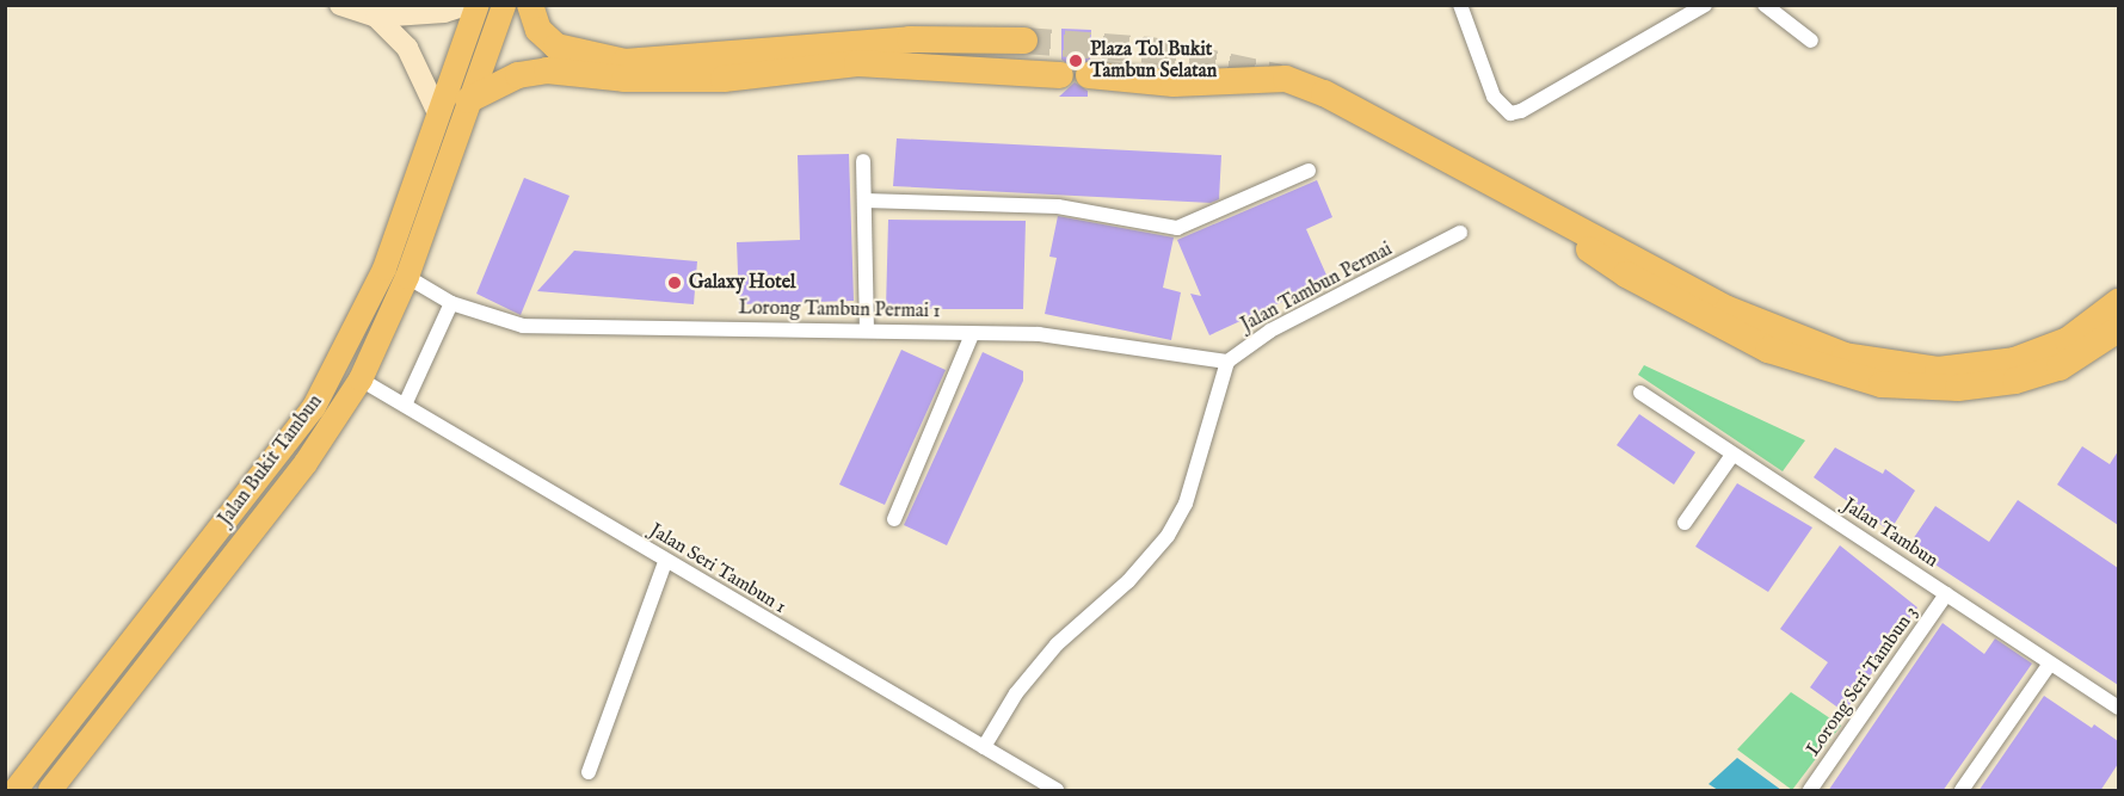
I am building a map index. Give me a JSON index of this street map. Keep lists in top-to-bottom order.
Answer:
{
  "streets": {
    "main road": ["Jalan Bukit Tambun"],
    "street": [
      "Jalan Tambun Permai",
      "Lorong Tambun Permai 1",
      "Jalan Tambun",
      "Jalan Seri Tambun 1",
      "Lorong Seri Tambun 3"
    ]
  },
  "crossings": [
    ["Jalan Tambun Permai", "Lorong Tambun Permai 1"],
    ["Lorong Tambun Permai 1", "Jalan Bukit Tambun"],
    ["Jalan Bukit Tambun", "Jalan Seri Tambun 1"],
    ["Jalan Tambun", "Lorong Seri Tambun 3"]
  ],
  "places": ["Plaza Tol Bukit Tambun Selatan", "Galaxy Hotel"]
}
